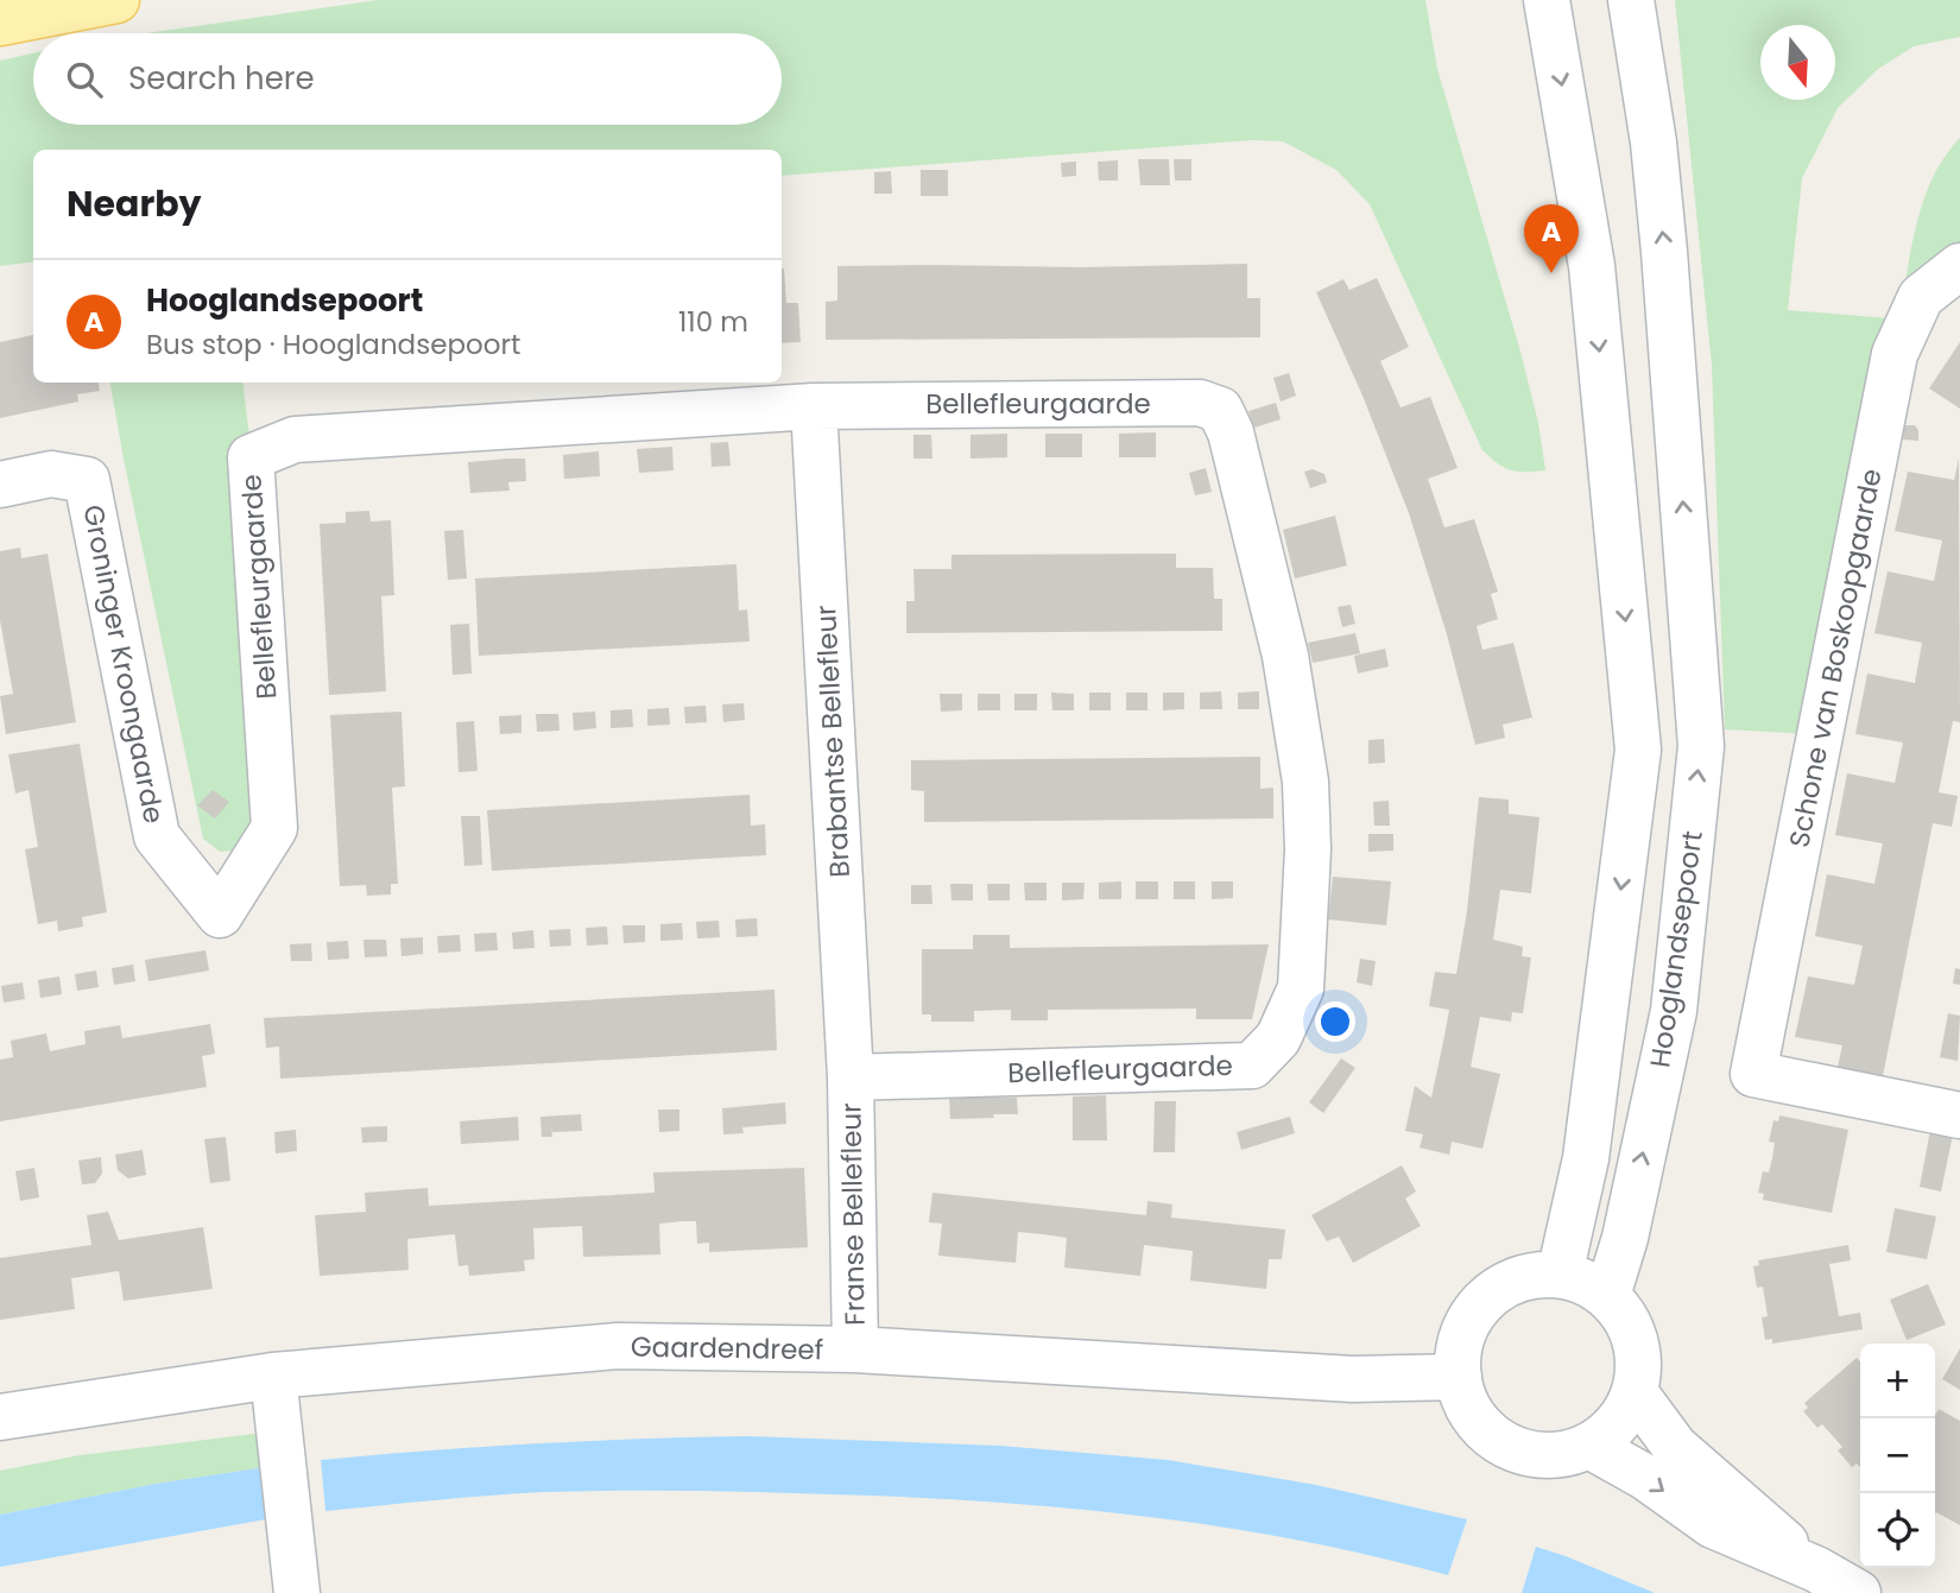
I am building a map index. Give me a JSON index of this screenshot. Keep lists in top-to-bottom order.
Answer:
{
  "streets": {
    "street": [
      "Bellefleurgaarde",
      "Schone van Boskoopgaarde",
      "Groninger Kroongaarde",
      "Brabantse Bellefleur",
      "Hooglandsepoort",
      "Franse Bellefleur",
      "Gaardendreef"
    ]
  },
  "crossings": [
    ["Bellefleurgaarde", "Groninger Kroongaarde"],
    ["Bellefleurgaarde", "Brabantse Bellefleur"],
    ["Bellefleurgaarde", "Franse Bellefleur"],
    ["Brabantse Bellefleur", "Franse Bellefleur"],
    ["Hooglandsepoort", "Gaardendreef"],
    ["Franse Bellefleur", "Gaardendreef"]
  ],
  "north": "bottom",
  "page": {
    "search": "Search here",
    "heading": "Nearby",
    "pins": "A",
    "list": [
      {
        "mark": "A",
        "name": "Hooglandsepoort",
        "note": "Bus stop · Hooglandsepoort",
        "value": "110 m"
      }
    ],
    "map_buttons": ["+", "−"]
  }
}
